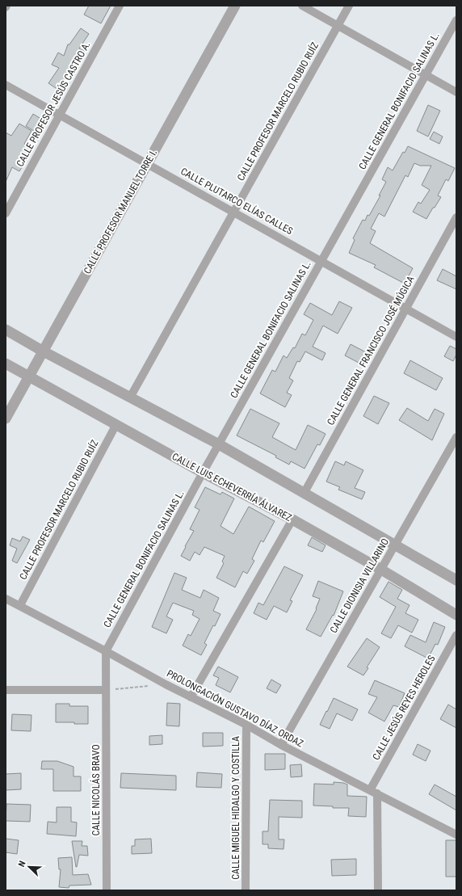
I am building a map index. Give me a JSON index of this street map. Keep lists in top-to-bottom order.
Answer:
{
  "streets": {
    "street": [
      "CALLE GENERAL BONIFACIO SALINAS L.",
      "CALLE PROFESOR JESÚS CASTRO A.",
      "CALLE PROFESOR MARCELO RUBIO RUÍZ",
      "CALLE PLUTARCO ELÍAS CALLES",
      "CALLE PROFESOR MANUEL TORRE I.",
      "CALLE GENERAL FRANCISCO JOSÉ MÚGICA",
      "CALLE LUIS ECHEVERRÍA ÁLVAREZ",
      "CALLE DIONISIA VILLARINO",
      "CALLE JESÚS REYES HEROLES",
      "PROLONGACIÓN GUSTAVO DÍAZ ORDAZ",
      "CALLE NICOLÁS BRAVO",
      "CALLE MIGUEL HIDALGO Y COSTILLA"
    ]
  },
  "crossings": [
    ["CALLE GENERAL BONIFACIO SALINAS L.", "CALLE PLUTARCO ELÍAS CALLES"],
    ["CALLE GENERAL BONIFACIO SALINAS L.", "CALLE LUIS ECHEVERRÍA ÁLVAREZ"],
    ["CALLE GENERAL BONIFACIO SALINAS L.", "PROLONGACIÓN GUSTAVO DÍAZ ORDAZ"],
    ["CALLE GENERAL BONIFACIO SALINAS L.", "CALLE NICOLÁS BRAVO"],
    ["CALLE PROFESOR JESÚS CASTRO A.", "CALLE PLUTARCO ELÍAS CALLES"],
    ["CALLE PROFESOR MARCELO RUBIO RUÍZ", "CALLE PLUTARCO ELÍAS CALLES"],
    ["CALLE PROFESOR MARCELO RUBIO RUÍZ", "CALLE LUIS ECHEVERRÍA ÁLVAREZ"],
    ["CALLE PROFESOR MARCELO RUBIO RUÍZ", "PROLONGACIÓN GUSTAVO DÍAZ ORDAZ"],
    ["CALLE PLUTARCO ELÍAS CALLES", "CALLE PROFESOR MANUEL TORRE I."],
    ["CALLE PLUTARCO ELÍAS CALLES", "CALLE GENERAL FRANCISCO JOSÉ MÚGICA"],
    ["CALLE PROFESOR MANUEL TORRE I.", "CALLE LUIS ECHEVERRÍA ÁLVAREZ"],
    ["CALLE LUIS ECHEVERRÍA ÁLVAREZ", "CALLE DIONISIA VILLARINO"],
    ["CALLE DIONISIA VILLARINO", "PROLONGACIÓN GUSTAVO DÍAZ ORDAZ"],
    ["CALLE JESÚS REYES HEROLES", "PROLONGACIÓN GUSTAVO DÍAZ ORDAZ"],
    ["PROLONGACIÓN GUSTAVO DÍAZ ORDAZ", "CALLE NICOLÁS BRAVO"],
    ["PROLONGACIÓN GUSTAVO DÍAZ ORDAZ", "CALLE MIGUEL HIDALGO Y COSTILLA"]
  ],
  "north": "top left"
}
